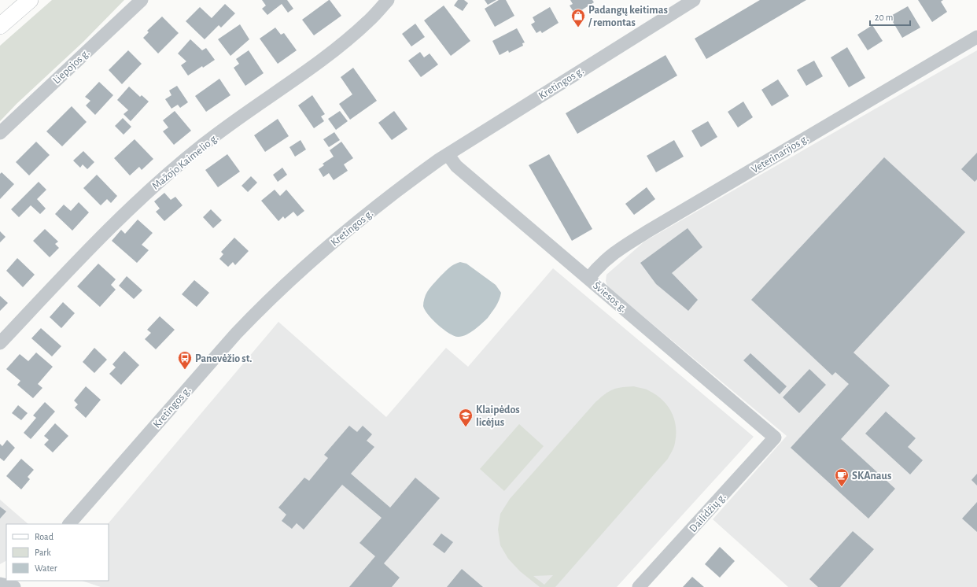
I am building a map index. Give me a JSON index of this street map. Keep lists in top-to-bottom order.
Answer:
{
  "streets": {
    "street": [
      "Liepojos g.",
      "Kretingos g.",
      "Veterinarijos g.",
      "Mažojo Kaimelio g.",
      "Šviesos g.",
      "Dailidžių g."
    ]
  },
  "crossings": [
    ["Kretingos g.", "Šviesos g."],
    ["Veterinarijos g.", "Šviesos g."],
    ["Šviesos g.", "Dailidžių g."]
  ],
  "places": {
    "shop": ["Padangų keitimas / remontas"],
    "bus stop": ["Panevėžio st."],
    "school or university": ["Klaipėdos licėjus"],
    "cafe": ["SKAnaus"]
  },
  "legend": ["Road", "Park", "Water"],
  "scale_bar": "20 m"
}
